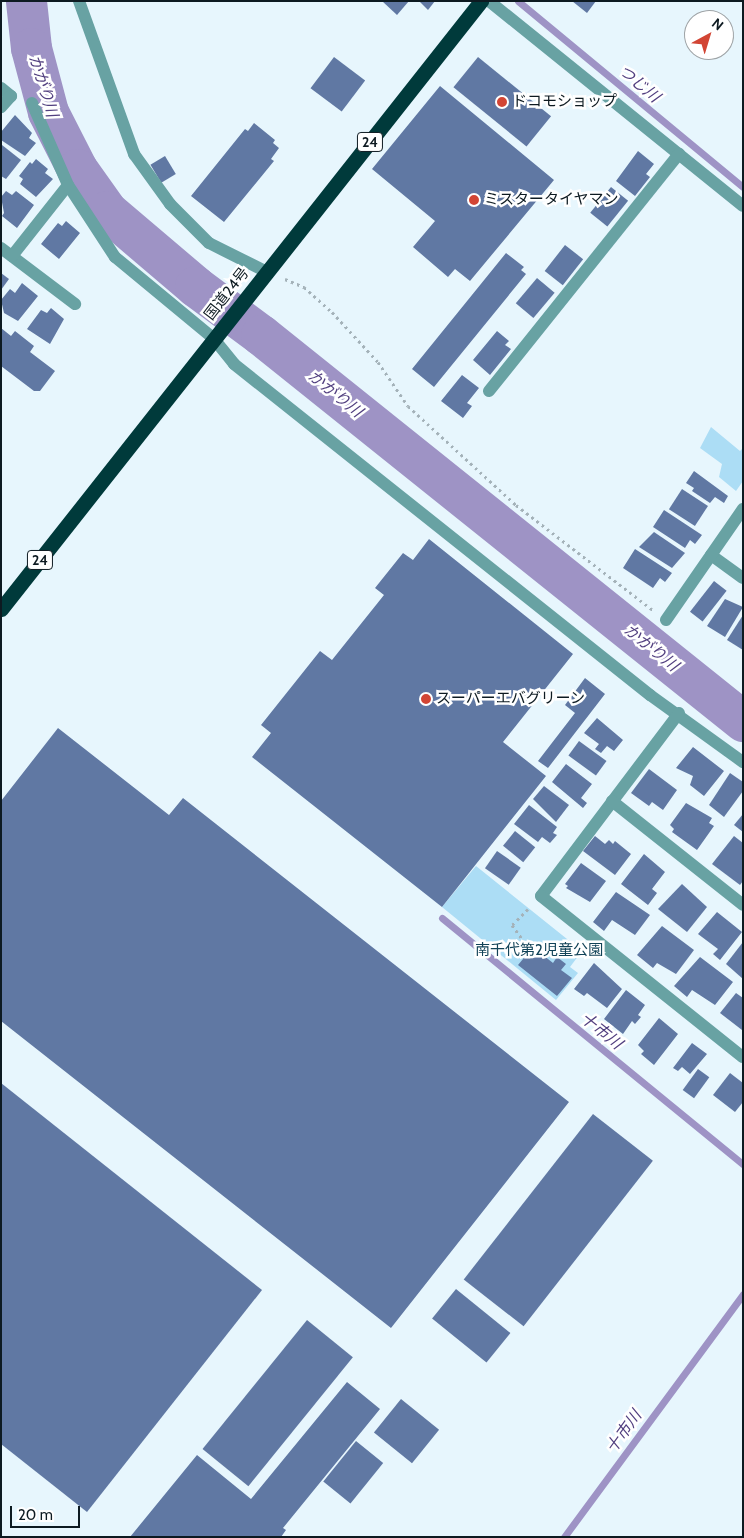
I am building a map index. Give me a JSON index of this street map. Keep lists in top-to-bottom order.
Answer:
{
  "streets": {
    "highway": ["24", "国道24号"]
  },
  "water": ["つじ川", "かがり川", "十市川"],
  "parks": ["南千代第2児童公園"],
  "places": ["ドコモショップ", "ミスタータイヤマン", "スーパーエバグリーン"],
  "scale_bar": "20 m",
  "north": "top right"
}
